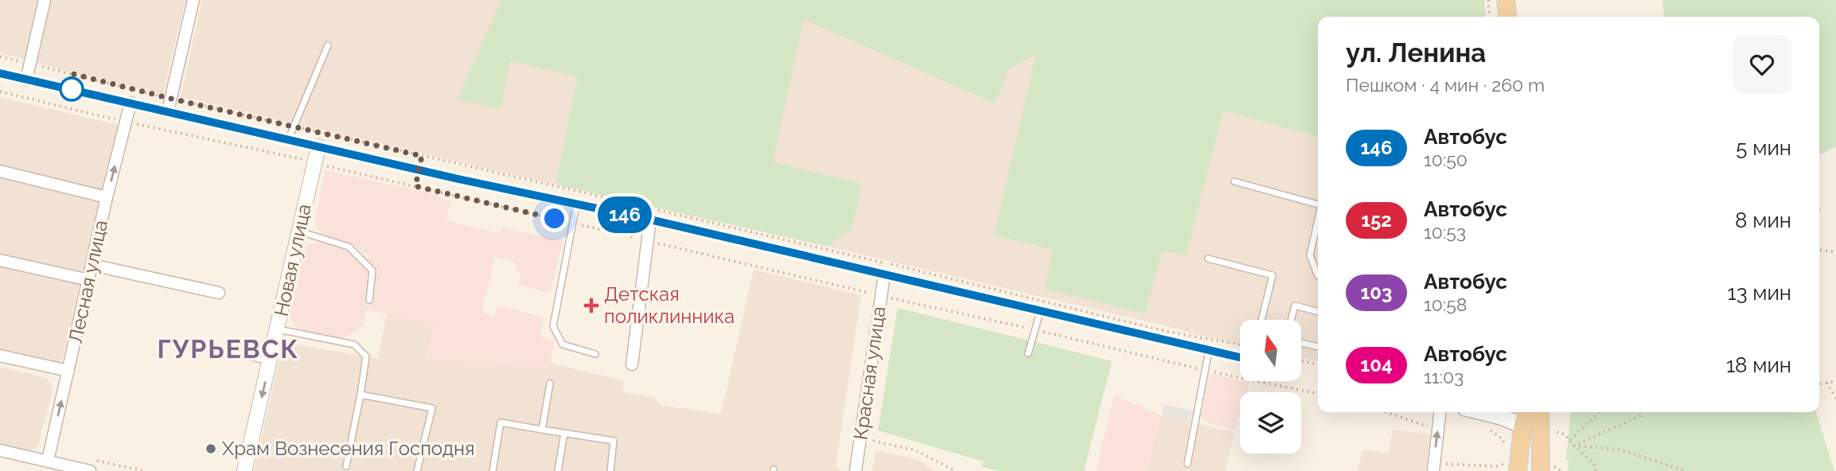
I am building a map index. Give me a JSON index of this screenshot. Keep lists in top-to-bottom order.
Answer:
{
  "streets": {
    "street": ["Новая улица", "Лесная улица", "Красная улица"]
  },
  "one_way": ["Лесная улица"],
  "districts": ["ГУРЬЕВСК"],
  "places": {
    "health": ["Детская поликлинника"],
    "other": ["Храм Вознесения Господня"]
  },
  "lines": ["bus line 146"],
  "north": "top",
  "page": {
    "on_map": "146",
    "heading": ["ул. Ленина", "Пешком · 4 мин · 260 m"],
    "list": [
      {
        "mark": "146",
        "name": "Автобус",
        "note": "10:50",
        "value": "5 мин"
      },
      {
        "mark": "152",
        "name": "Автобус",
        "note": "10:53",
        "value": "8 мин"
      },
      {
        "mark": "103",
        "name": "Автобус",
        "note": "10:58",
        "value": "13 мин"
      },
      {
        "mark": "104",
        "name": "Автобус",
        "note": "11:03",
        "value": "18 мин"
      }
    ]
  }
}
